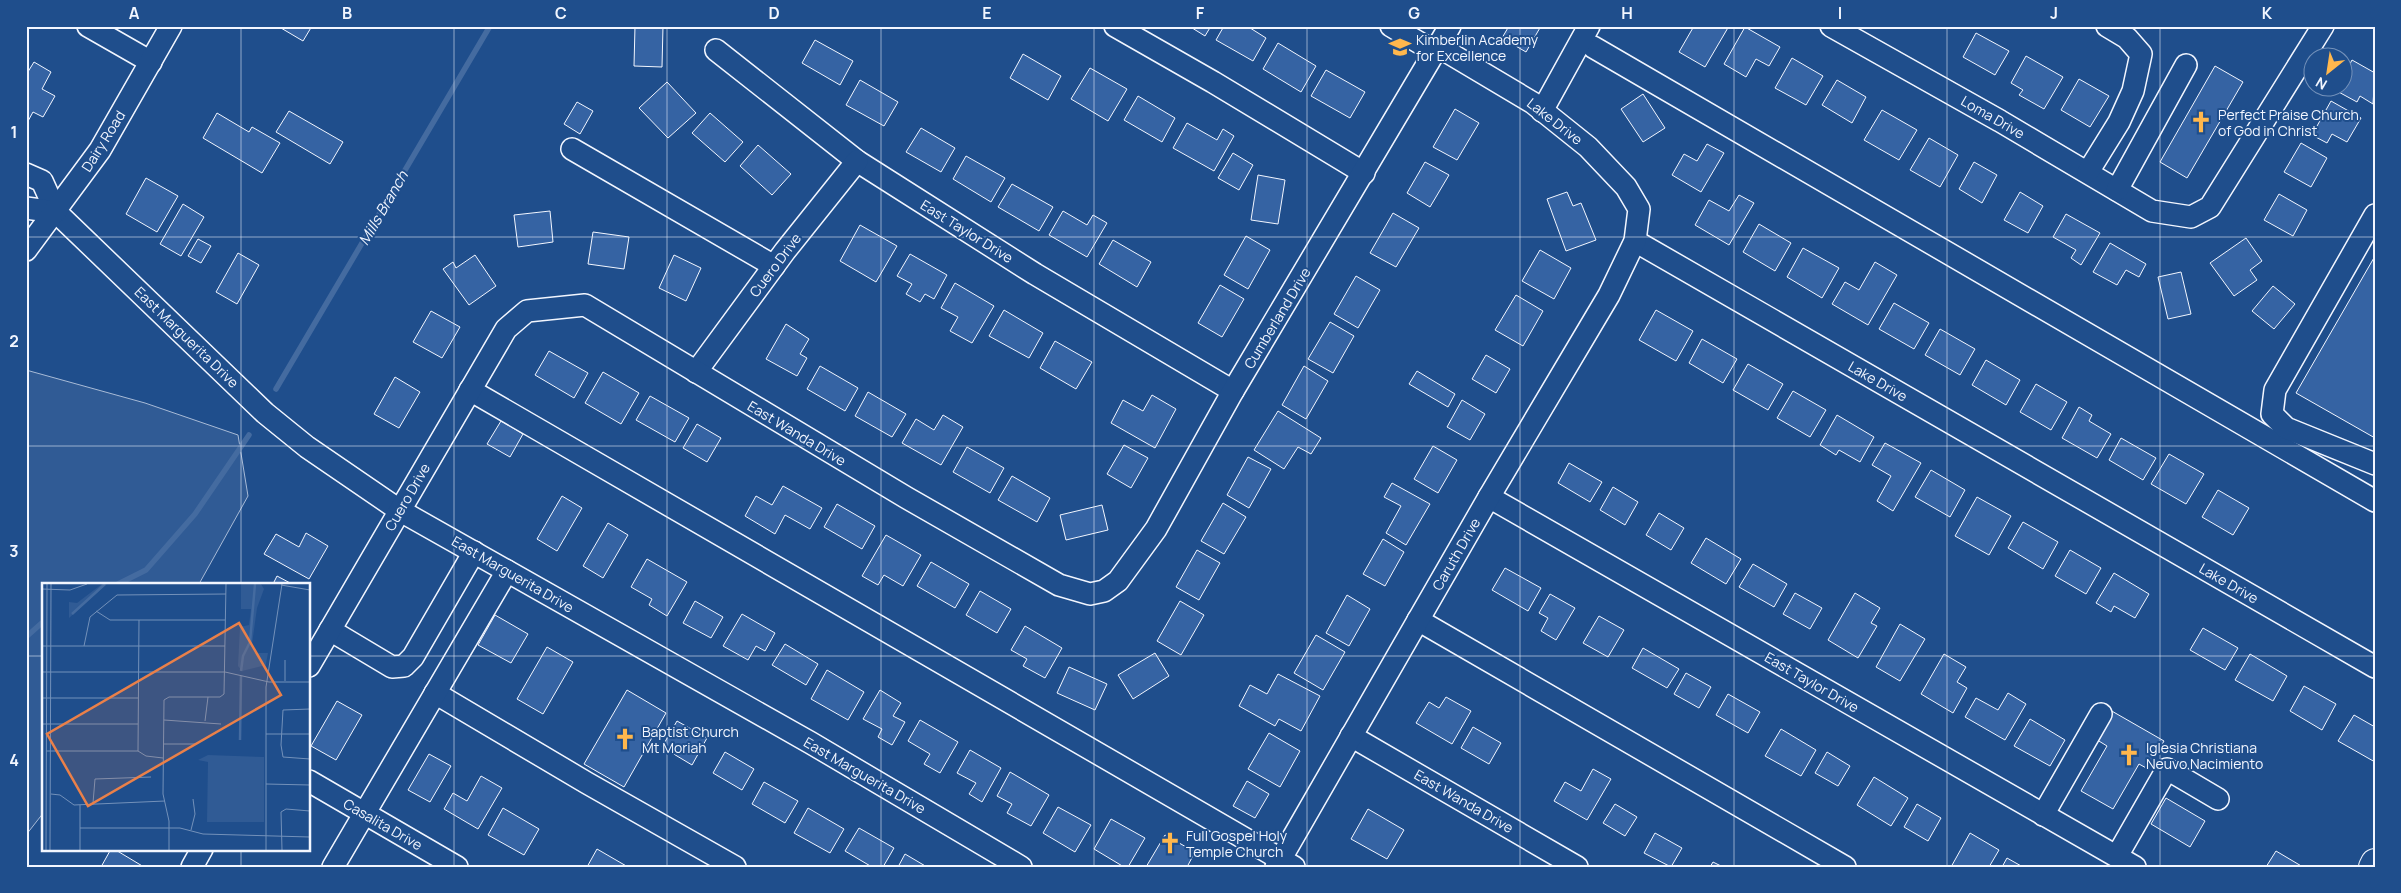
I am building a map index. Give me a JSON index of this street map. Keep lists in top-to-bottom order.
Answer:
{
  "streets": {
    "street": [
      "Loma Drive",
      "Lake Drive",
      "Dairy Road",
      "East Taylor Drive",
      "Cuero Drive",
      "Cumberland Drive",
      "East Marguerita Drive",
      "East Wanda Drive",
      "Caruth Drive",
      "Casalita Drive"
    ]
  },
  "crossings": [
    ["Lake Drive", "Cumberland Drive"],
    ["Lake Drive", "Caruth Drive"],
    ["Dairy Road", "East Marguerita Drive"],
    ["East Taylor Drive", "Cuero Drive"],
    ["East Taylor Drive", "Cumberland Drive"],
    ["East Taylor Drive", "Caruth Drive"],
    ["Cuero Drive", "East Marguerita Drive"],
    ["Cuero Drive", "East Wanda Drive"],
    ["Cumberland Drive", "East Wanda Drive"],
    ["East Wanda Drive", "Caruth Drive"]
  ],
  "water": ["Mills Branch"],
  "places": {
    "school or university": ["Kimberlin Academy for Excellence"],
    "church": [
      "Perfect Praise Church of God in Christ",
      "Baptist Church Mt Moriah",
      "Iglesia Christiana Neuvo Nacimiento",
      "Full Gospel Holy Temple Church"
    ]
  },
  "north": "bottom left",
  "grid": {
    "columns": [
      "A",
      "B",
      "C",
      "D",
      "E",
      "F",
      "G",
      "H",
      "I",
      "J",
      "K"
    ],
    "rows": [
      "1",
      "2",
      "3",
      "4"
    ]
  }
}
